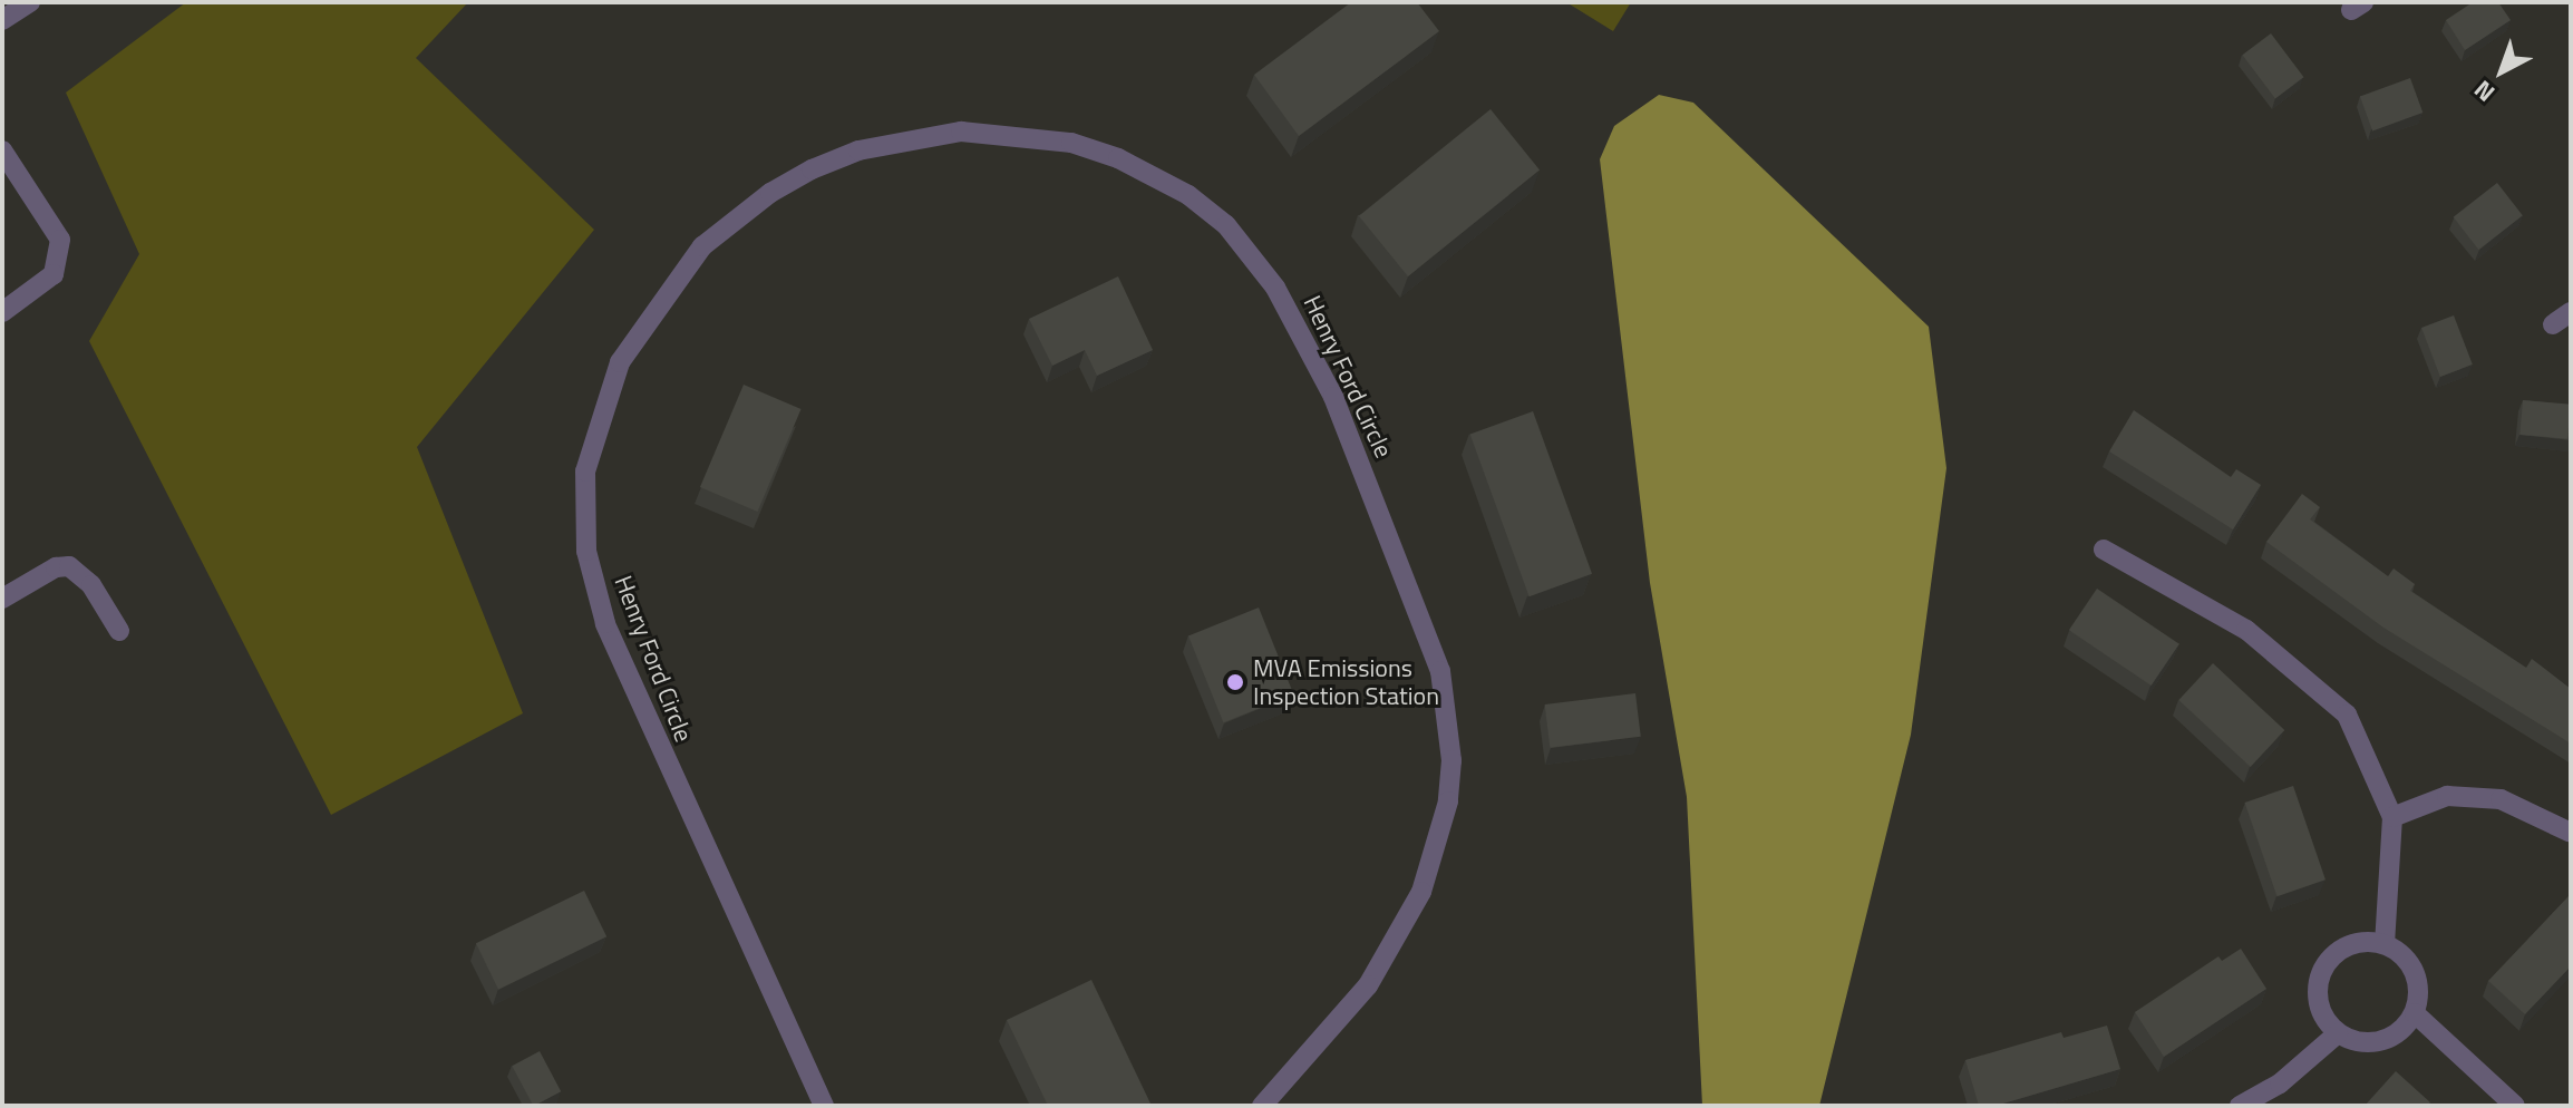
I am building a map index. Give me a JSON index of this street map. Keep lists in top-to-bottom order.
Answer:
{
  "streets": {
    "street": ["Henry Ford Circle"]
  },
  "places": ["MVA Emissions Inspection Station"],
  "north": "bottom left"
}
